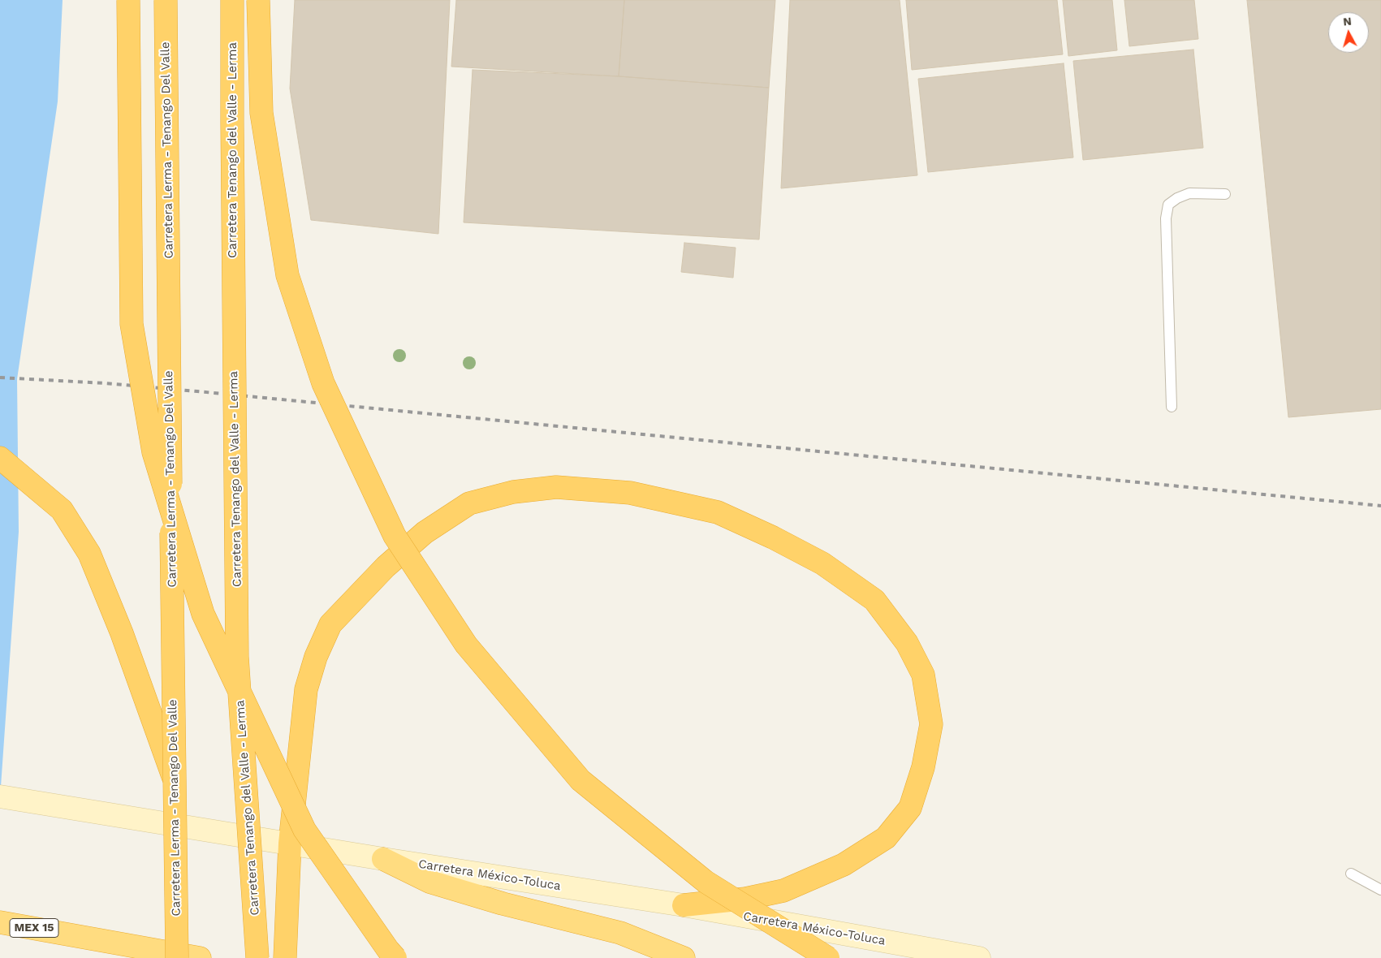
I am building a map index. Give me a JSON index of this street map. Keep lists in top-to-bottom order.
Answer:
{
  "streets": {
    "highway": ["Carretera Lerma - Tenango Del Valle", "Carretera Tenango del Valle - Lerma", "MEX 15"],
    "main road": ["Carretera México-Toluca"]
  },
  "north": "top"
}
